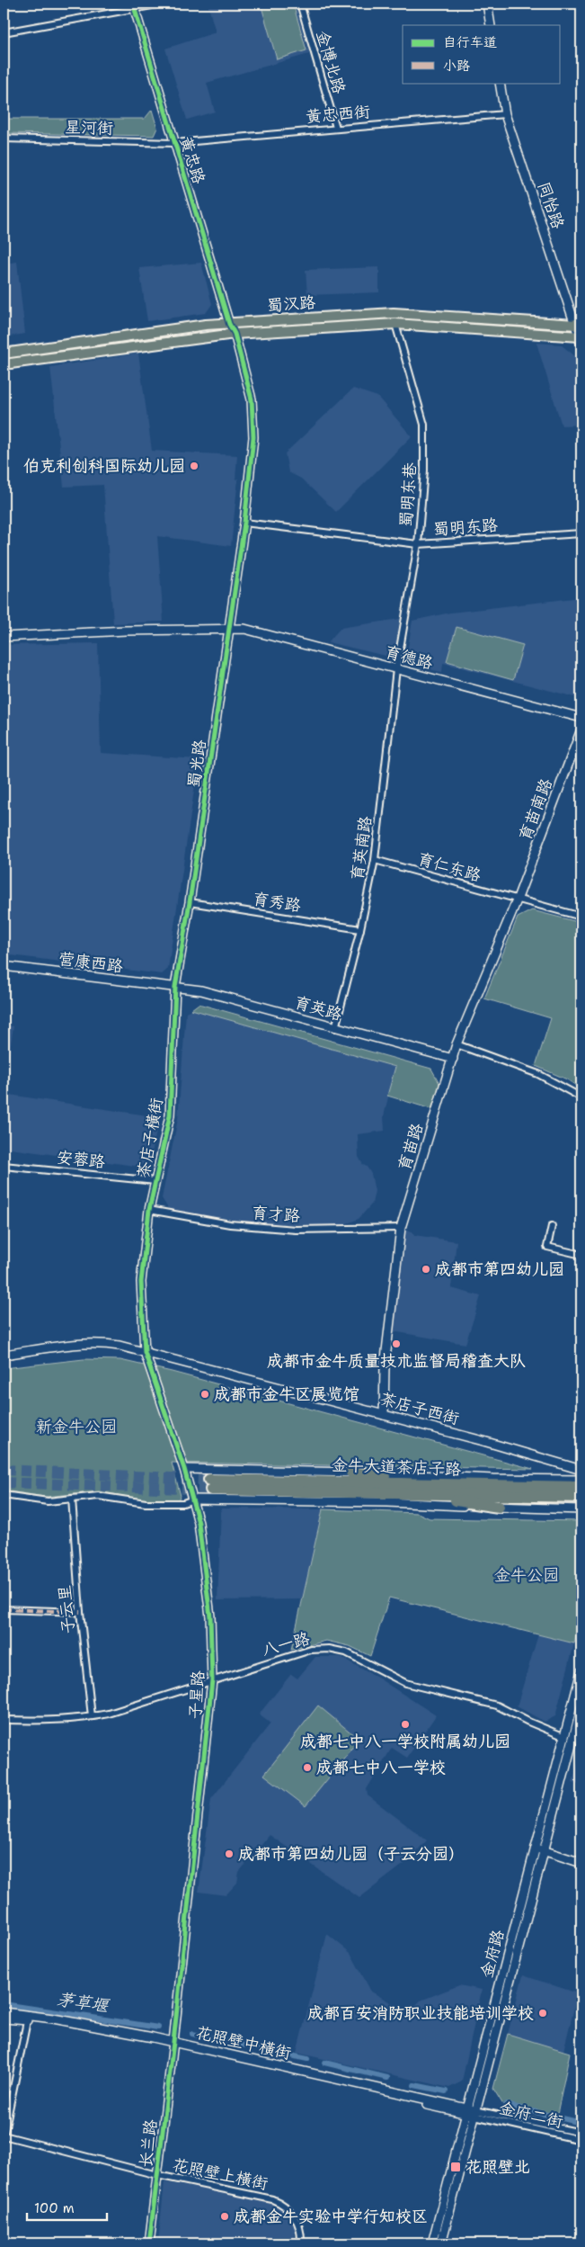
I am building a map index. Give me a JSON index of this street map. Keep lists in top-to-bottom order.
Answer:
{
  "streets": {
    "highway": ["金牛大道茶店子路"],
    "main road": ["蜀汉路"],
    "street": [
      "金博北路",
      "黄忠西街",
      "星河街",
      "黄忠路",
      "同怡路",
      "蜀明东巷",
      "蜀明东路",
      "育德路",
      "蜀光路",
      "育苗南路",
      "育英南路",
      "育仁东路",
      "育秀路",
      "营康西路",
      "育英路",
      "茶店子横街",
      "育苗路",
      "安蓉路",
      "育才路",
      "茶店子西街",
      "子云里",
      "八一路",
      "子星路",
      "金府路",
      "花照壁中横街",
      "金府二街",
      "长兰路",
      "花照壁上横街"
    ]
  },
  "crossings": [
    ["金博北路", "黄忠西街"],
    ["黄忠西街", "星河街"],
    ["黄忠西街", "黄忠路"],
    ["黄忠西街", "同怡路"],
    ["星河街", "黄忠路"],
    ["黄忠路", "蜀汉路"],
    ["黄忠路", "蜀明东路"],
    ["黄忠路", "蜀光路"],
    ["同怡路", "蜀汉路"],
    ["蜀汉路", "蜀明东巷"],
    ["蜀明东巷", "蜀明东路"],
    ["蜀明东巷", "育德路"],
    ["蜀明东巷", "育英南路"],
    ["蜀明东路", "蜀光路"],
    ["育德路", "蜀光路"],
    ["育德路", "育英南路"],
    ["蜀光路", "育秀路"],
    ["蜀光路", "茶店子横街"],
    ["育苗南路", "育仁东路"],
    ["育苗南路", "育苗路"],
    ["育英南路", "育仁东路"],
    ["育英南路", "育秀路"],
    ["育英南路", "育英路"],
    ["育仁东路", "育苗路"],
    ["育秀路", "茶店子横街"],
    ["营康西路", "育英路"],
    ["营康西路", "茶店子横街"],
    ["育英路", "茶店子横街"],
    ["育英路", "育苗路"],
    ["茶店子横街", "安蓉路"],
    ["茶店子横街", "育才路"],
    ["茶店子横街", "茶店子西街"],
    ["茶店子横街", "子星路"],
    ["育苗路", "育才路"],
    ["育苗路", "茶店子西街"],
    ["茶店子西街", "子星路"],
    ["子云里", "八一路"],
    ["八一路", "子星路"],
    ["八一路", "金府路"],
    ["子星路", "花照壁中横街"],
    ["子星路", "长兰路"],
    ["金府路", "花照壁中横街"],
    ["金府路", "金府二街"],
    ["花照壁中横街", "金府二街"],
    ["花照壁中横街", "长兰路"],
    ["长兰路", "花照壁上横街"]
  ],
  "water": ["茅草堰"],
  "parks": ["新金牛公园", "金牛公园"],
  "places": {
    "other": [
      "伯克利创科国际幼儿园",
      "成都市第四幼儿园",
      "成都市金牛质量技术监督局稽查大队",
      "成都市金牛区展览馆",
      "成都七中八一学校附属幼儿园",
      "成都七中八一学校",
      "成都市第四幼儿园（子云分园）",
      "成都百安消防职业技能培训学校",
      "成都金牛实验中学行知校区"
    ],
    "transit": ["花照壁北"]
  },
  "legend": ["自行车道", "小路"],
  "scale_bar": "100 m"
}
